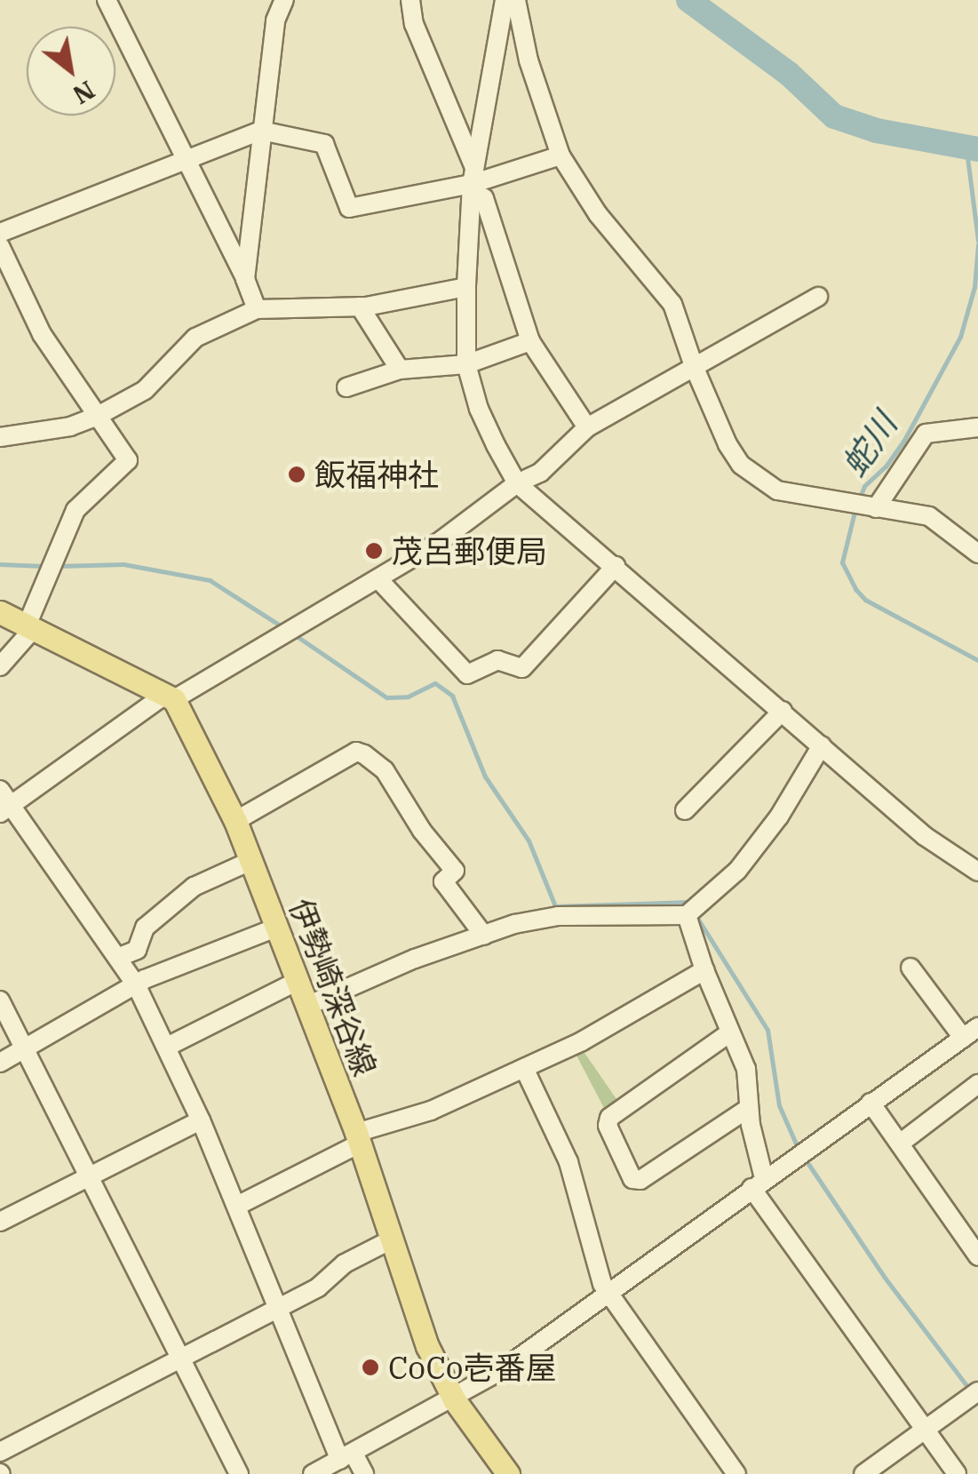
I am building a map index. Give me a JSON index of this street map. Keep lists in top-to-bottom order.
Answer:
{
  "streets": {
    "main road": ["伊勢崎深谷線"]
  },
  "water": ["蛇川"],
  "places": ["飯福神社", "茂呂郵便局", "CoCo壱番屋"],
  "north": "bottom right"
}
